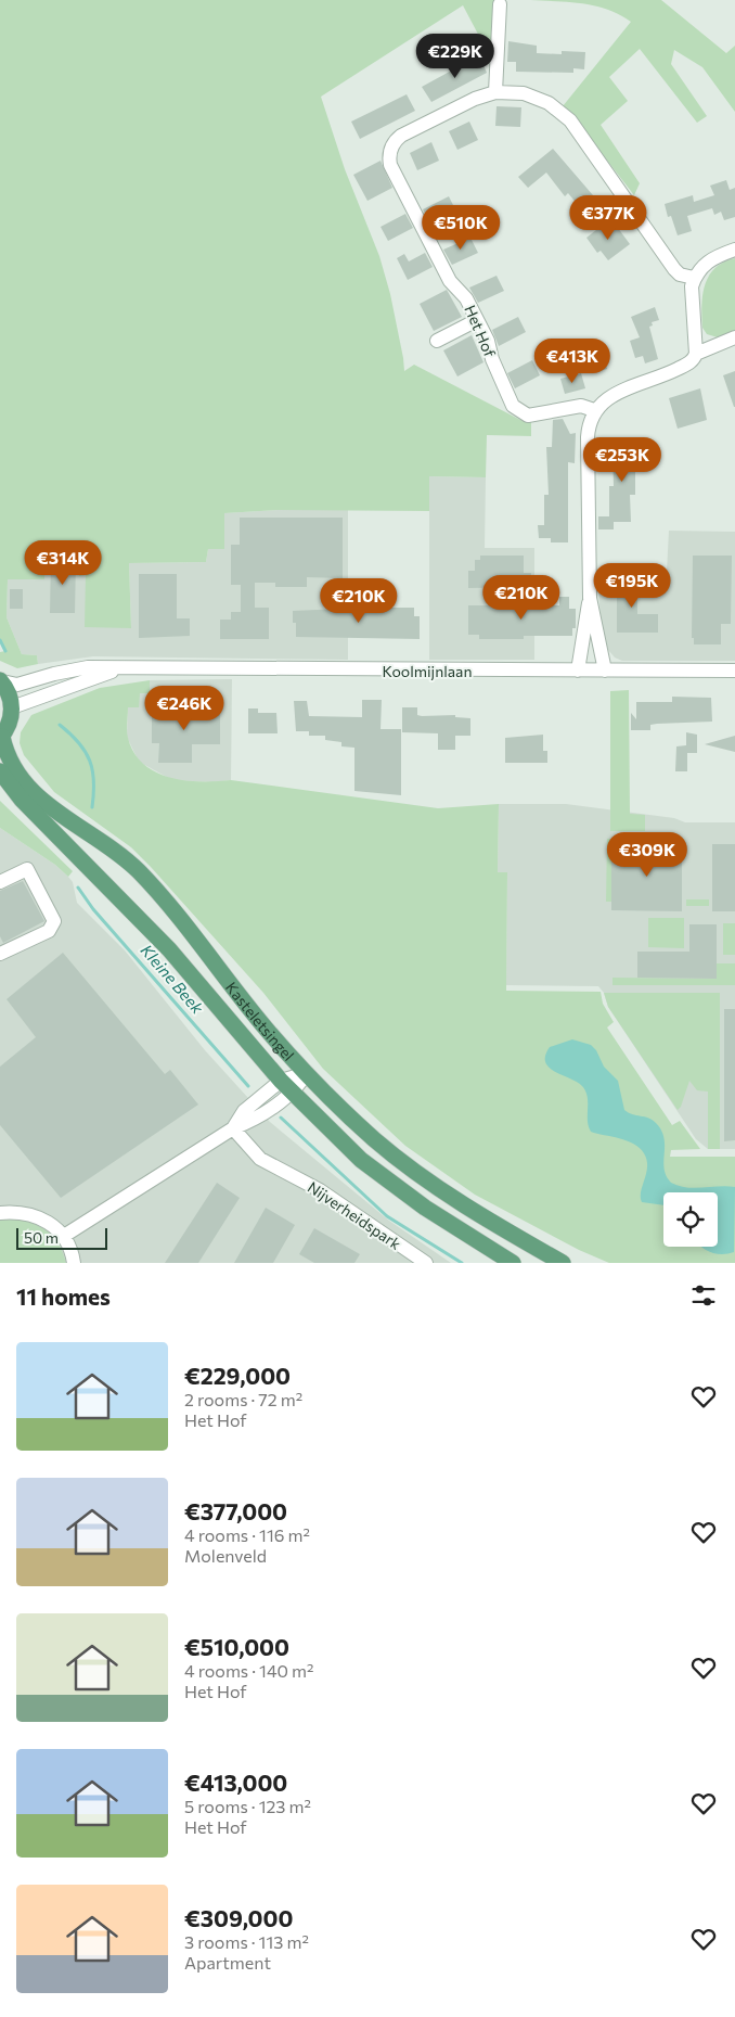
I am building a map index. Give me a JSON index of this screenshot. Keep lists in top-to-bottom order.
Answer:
{
  "streets": {
    "main road": ["Kasteletsingel"],
    "street": ["Het Hof", "Koolmijnlaan", "Nijverheidspark"]
  },
  "water": ["Kleine Beek"],
  "scale_bar": "50 m",
  "page": {
    "price": [
      "€229K",
      "€377K",
      "€510K",
      "€413K",
      "€253K",
      "€314K",
      "€195K",
      "€210K",
      "€210K",
      "€246K",
      "€309K"
    ],
    "scale": "50 m",
    "heading": "11 homes",
    "list": [
      {
        "name": "€229,000",
        "note": "2 rooms · 72 m² · Het Hof"
      },
      {
        "name": "€377,000",
        "note": "4 rooms · 116 m² · Molenveld"
      },
      {
        "name": "€510,000",
        "note": "4 rooms · 140 m² · Het Hof"
      },
      {
        "name": "€413,000",
        "note": "5 rooms · 123 m² · Het Hof"
      },
      {
        "name": "€309,000",
        "note": "3 rooms · 113 m² · Apartment"
      }
    ]
  }
}
